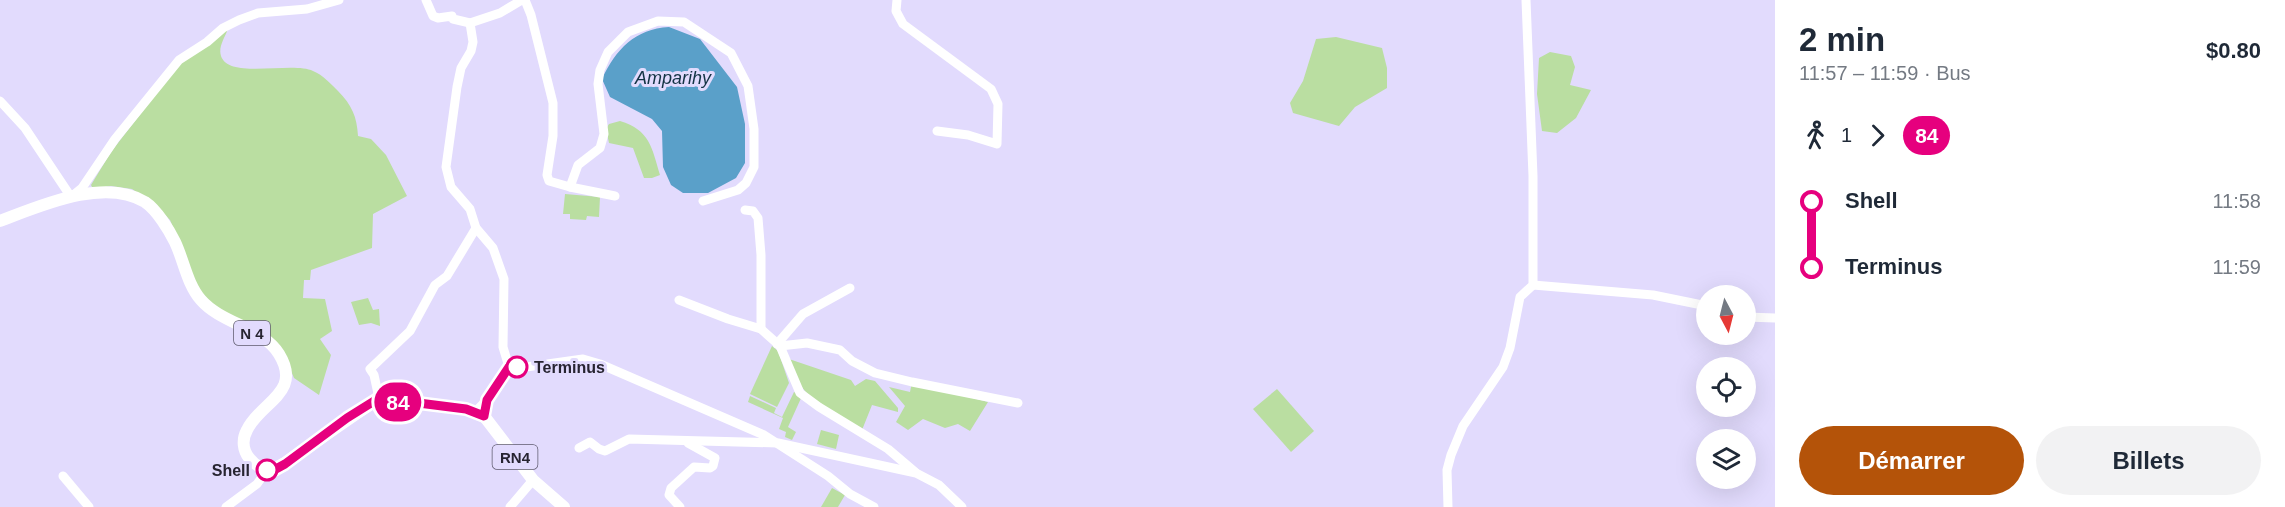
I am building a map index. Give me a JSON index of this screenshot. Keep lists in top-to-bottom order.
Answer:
{
  "streets": {
    "main road": ["N 4", "RN4"]
  },
  "water": ["Amparihy"],
  "places": ["Terminus", "Shell"],
  "lines": ["bus line 84"],
  "north": "bottom",
  "page": {
    "on_map": "84",
    "heading": ["2 min", "11:57 – 11:59 · Bus", "$0.80"],
    "legs": ["1", "84"],
    "list": [
      {
        "name": "Shell",
        "value": "11:58"
      },
      {
        "name": "Terminus",
        "value": "11:59"
      }
    ],
    "buttons": ["Démarrer", "Billets"]
  }
}
